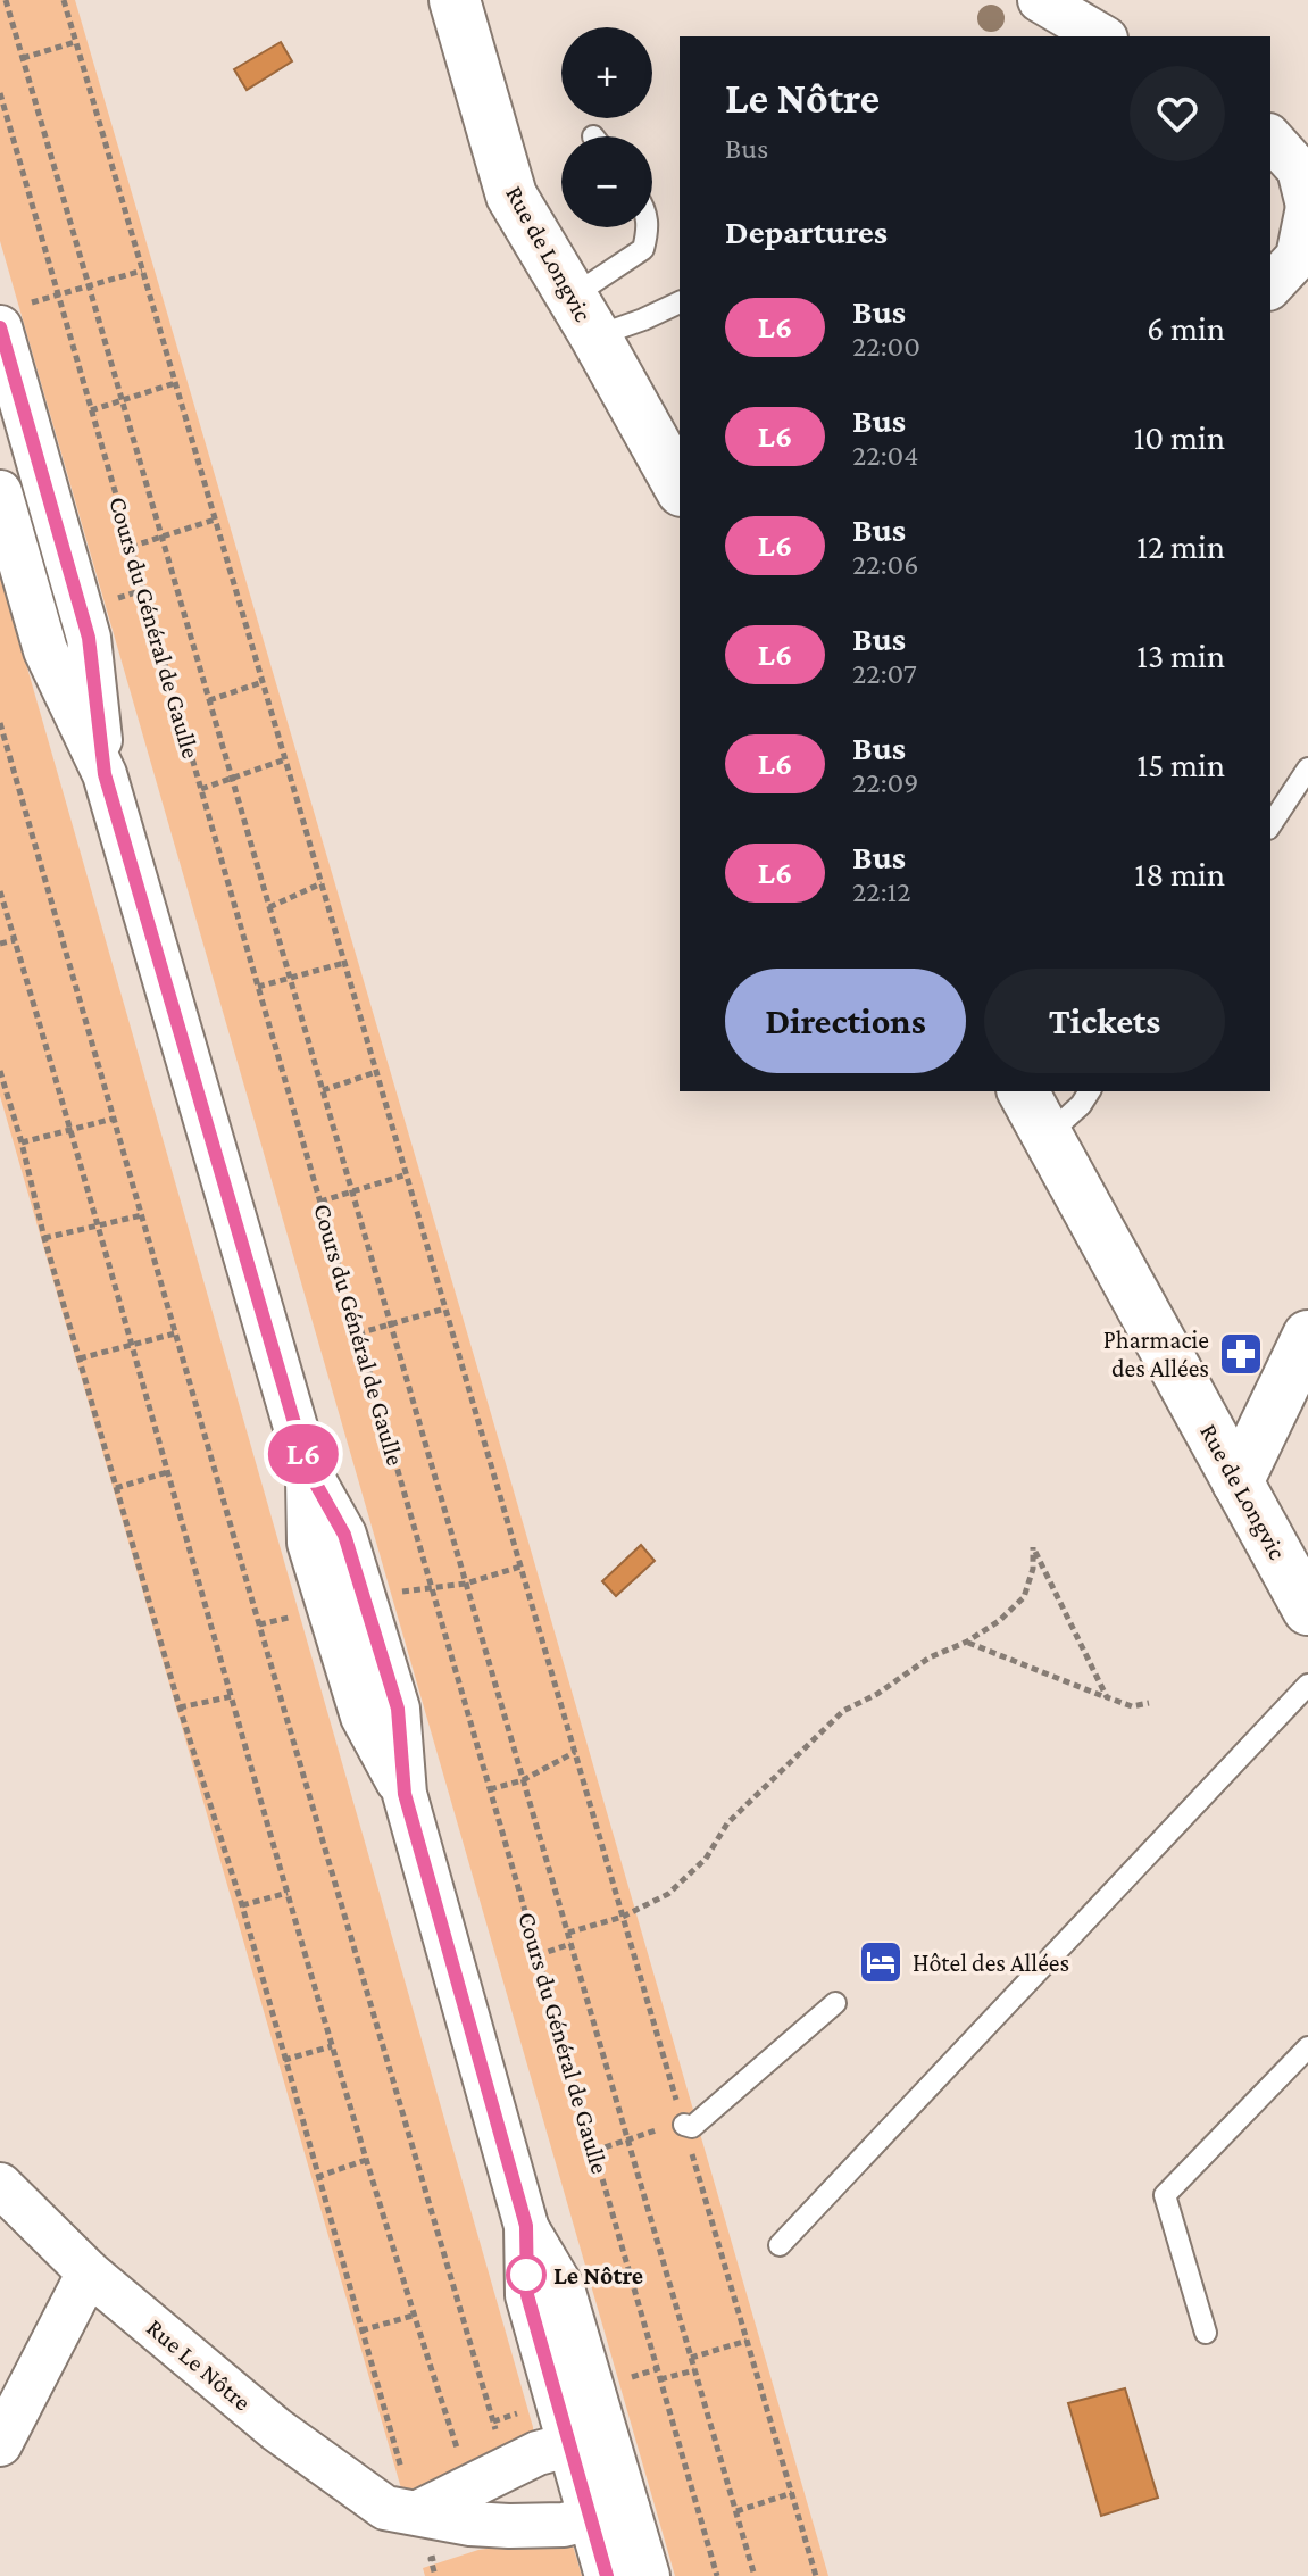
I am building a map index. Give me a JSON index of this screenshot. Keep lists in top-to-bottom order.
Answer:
{
  "streets": {
    "street": ["Rue de Longvic", "Rue Le Nôtre"],
    "path": ["Cours du Général de Gaulle"]
  },
  "places": {
    "pharmacy": ["Pharmacie des Allées"],
    "hotel": ["Hôtel des Allées"],
    "other": ["Le Nôtre"]
  },
  "lines": ["bus line L6"],
  "page": {
    "on_map": "L6",
    "map_buttons": ["+", "−"],
    "heading": [
      ["Le Nôtre", "Bus"],
      "Departures"
    ],
    "list": [
      {
        "mark": "L6",
        "name": "Bus",
        "note": "22:00",
        "value": "6 min"
      },
      {
        "mark": "L6",
        "name": "Bus",
        "note": "22:04",
        "value": "10 min"
      },
      {
        "mark": "L6",
        "name": "Bus",
        "note": "22:06",
        "value": "12 min"
      },
      {
        "mark": "L6",
        "name": "Bus",
        "note": "22:07",
        "value": "13 min"
      },
      {
        "mark": "L6",
        "name": "Bus",
        "note": "22:09",
        "value": "15 min"
      },
      {
        "mark": "L6",
        "name": "Bus",
        "note": "22:12",
        "value": "18 min"
      }
    ],
    "buttons": ["Directions", "Tickets"]
  }
}
